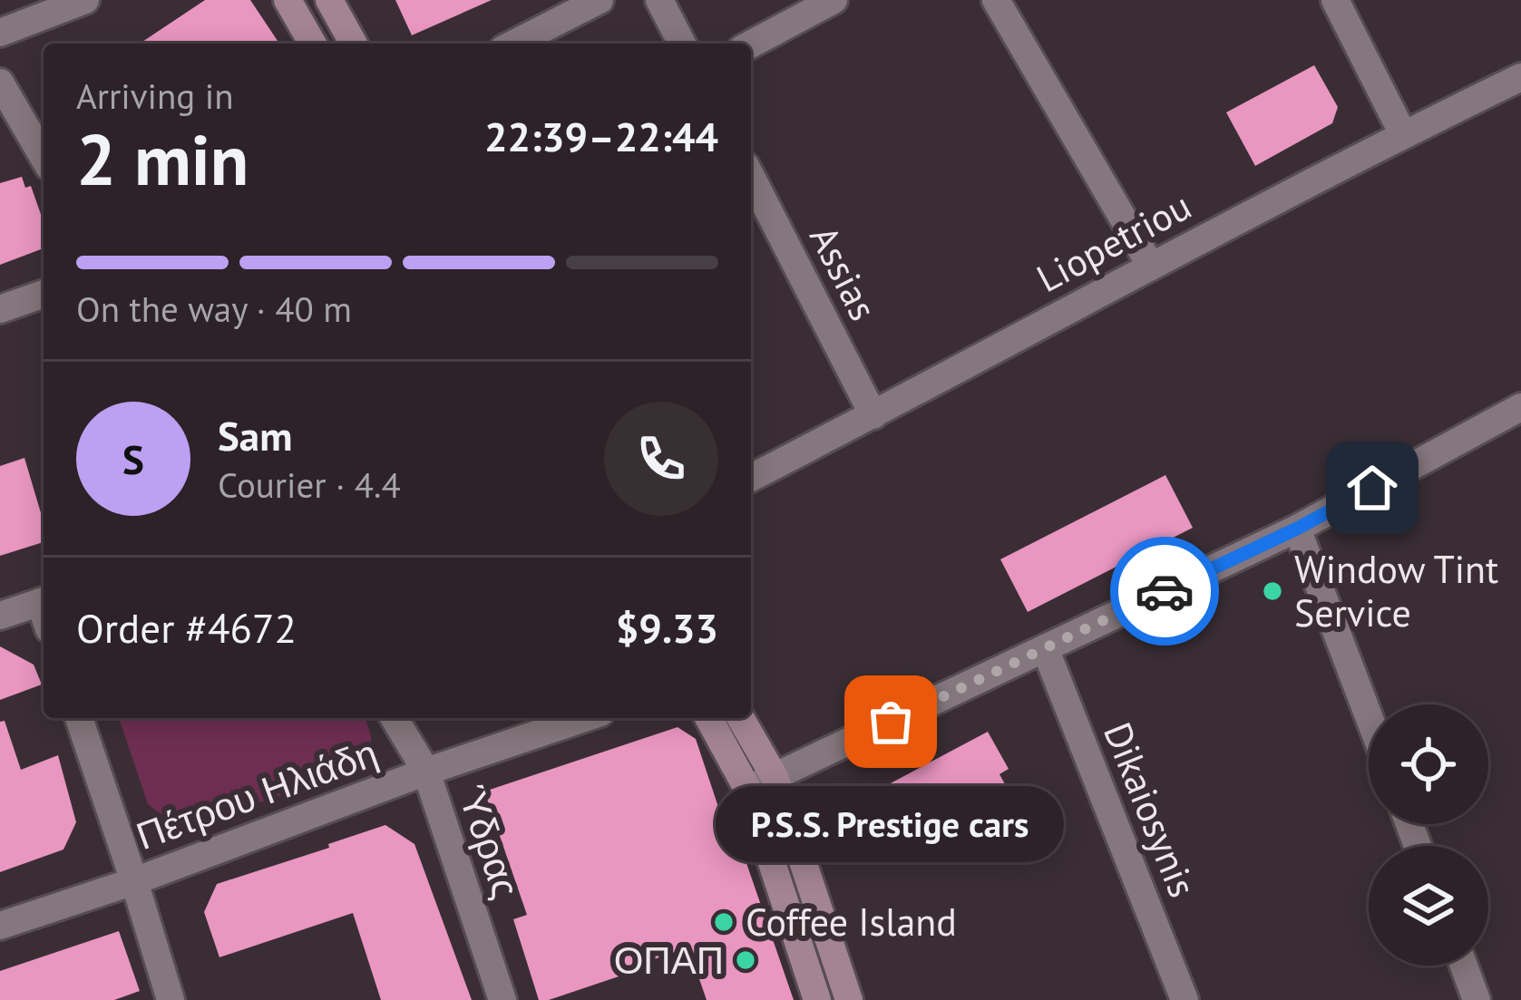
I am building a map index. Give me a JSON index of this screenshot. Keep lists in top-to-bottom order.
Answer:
{
  "streets": {
    "street": [
      "Liopetriou",
      "Assias",
      "Πέτρου Ηλιάδη",
      "Dikaiosynis",
      "Ύδρας"
    ]
  },
  "crossings": [
    ["Liopetriou", "Assias"],
    ["Πέτρου Ηλιάδη", "Ύδρας"]
  ],
  "places": [
    "Window Tint Service",
    "P.S.S. Prestige cars",
    "Coffee Island",
    "ΟΠΑΠ"
  ],
  "page": {
    "heading": ["2 min", "Arriving in", "22:39–22:44"],
    "panel": [
      "Sam",
      "Courier · 4.4",
      "Order #4672",
      "$9.33"
    ],
    "bar": "On the way · 40 m",
    "round": "S",
    "bubble": "P.S.S. Prestige cars"
  }
}
